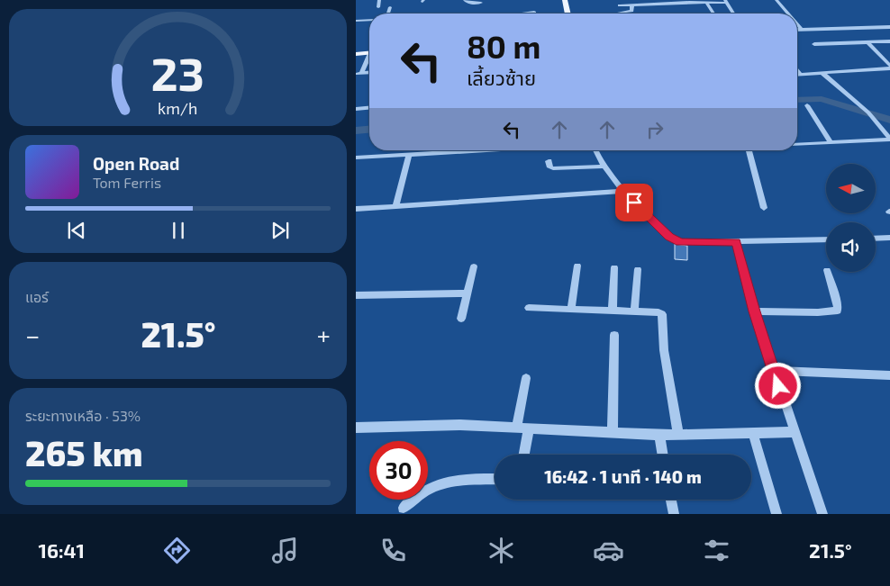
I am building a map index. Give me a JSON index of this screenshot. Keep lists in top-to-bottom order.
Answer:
{
  "north": "left",
  "page": {
    "turn": ["80 m", "เลี้ยวซ้าย"],
    "song": ["Open Road", "Tom Ferris"],
    "tile": [
      "แอร์",
      ["ระยะทางเหลือ · 53%", "265 km"]
    ],
    "heat": ["−", "21.5°", "+"],
    "limit": "30",
    "trip": "16:42 · 1 นาที · 140 m",
    "tabs": ["16:41", "21.5°"],
    "gauge": ["23", "km/h"]
  }
}
